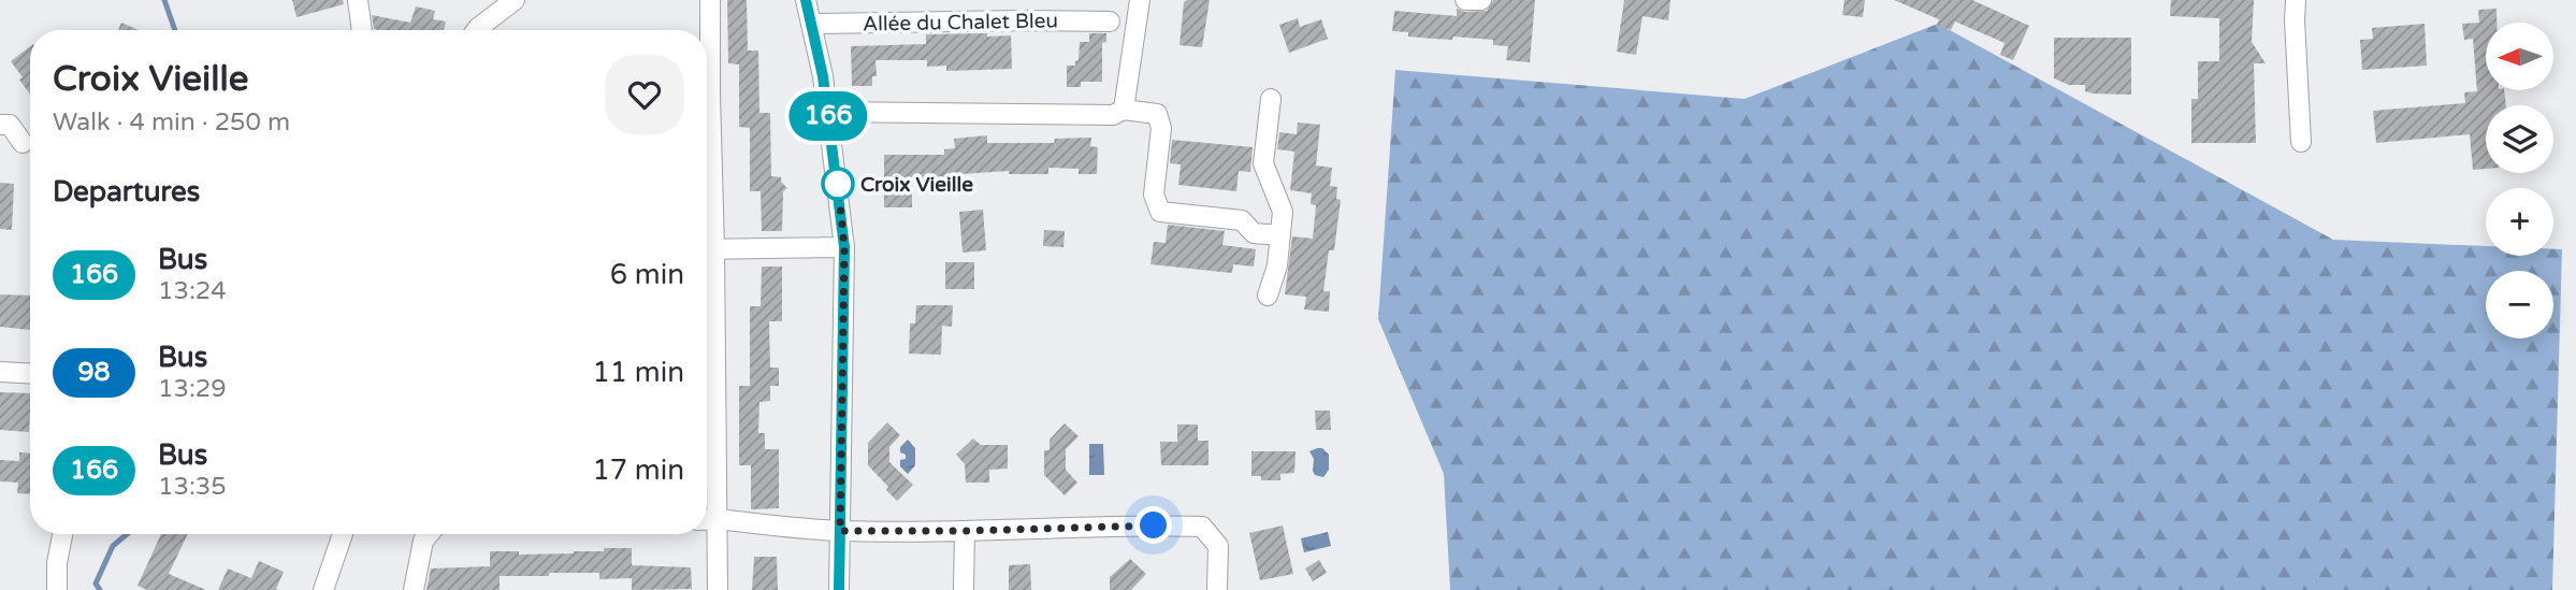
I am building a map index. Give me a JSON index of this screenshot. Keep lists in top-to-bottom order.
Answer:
{
  "streets": {
    "street": ["Allée du Chalet Bleu"]
  },
  "places": ["Croix Vieille"],
  "lines": ["bus line 166"],
  "north": "left",
  "page": {
    "on_map": "166",
    "map_buttons": ["+", "−"],
    "heading": [
      ["Croix Vieille", "Walk · 4 min · 250 m"],
      "Departures"
    ],
    "list": [
      {
        "mark": "166",
        "name": "Bus",
        "note": "13:24",
        "value": "6 min"
      },
      {
        "mark": "98",
        "name": "Bus",
        "note": "13:29",
        "value": "11 min"
      },
      {
        "mark": "166",
        "name": "Bus",
        "note": "13:35",
        "value": "17 min"
      }
    ]
  }
}
